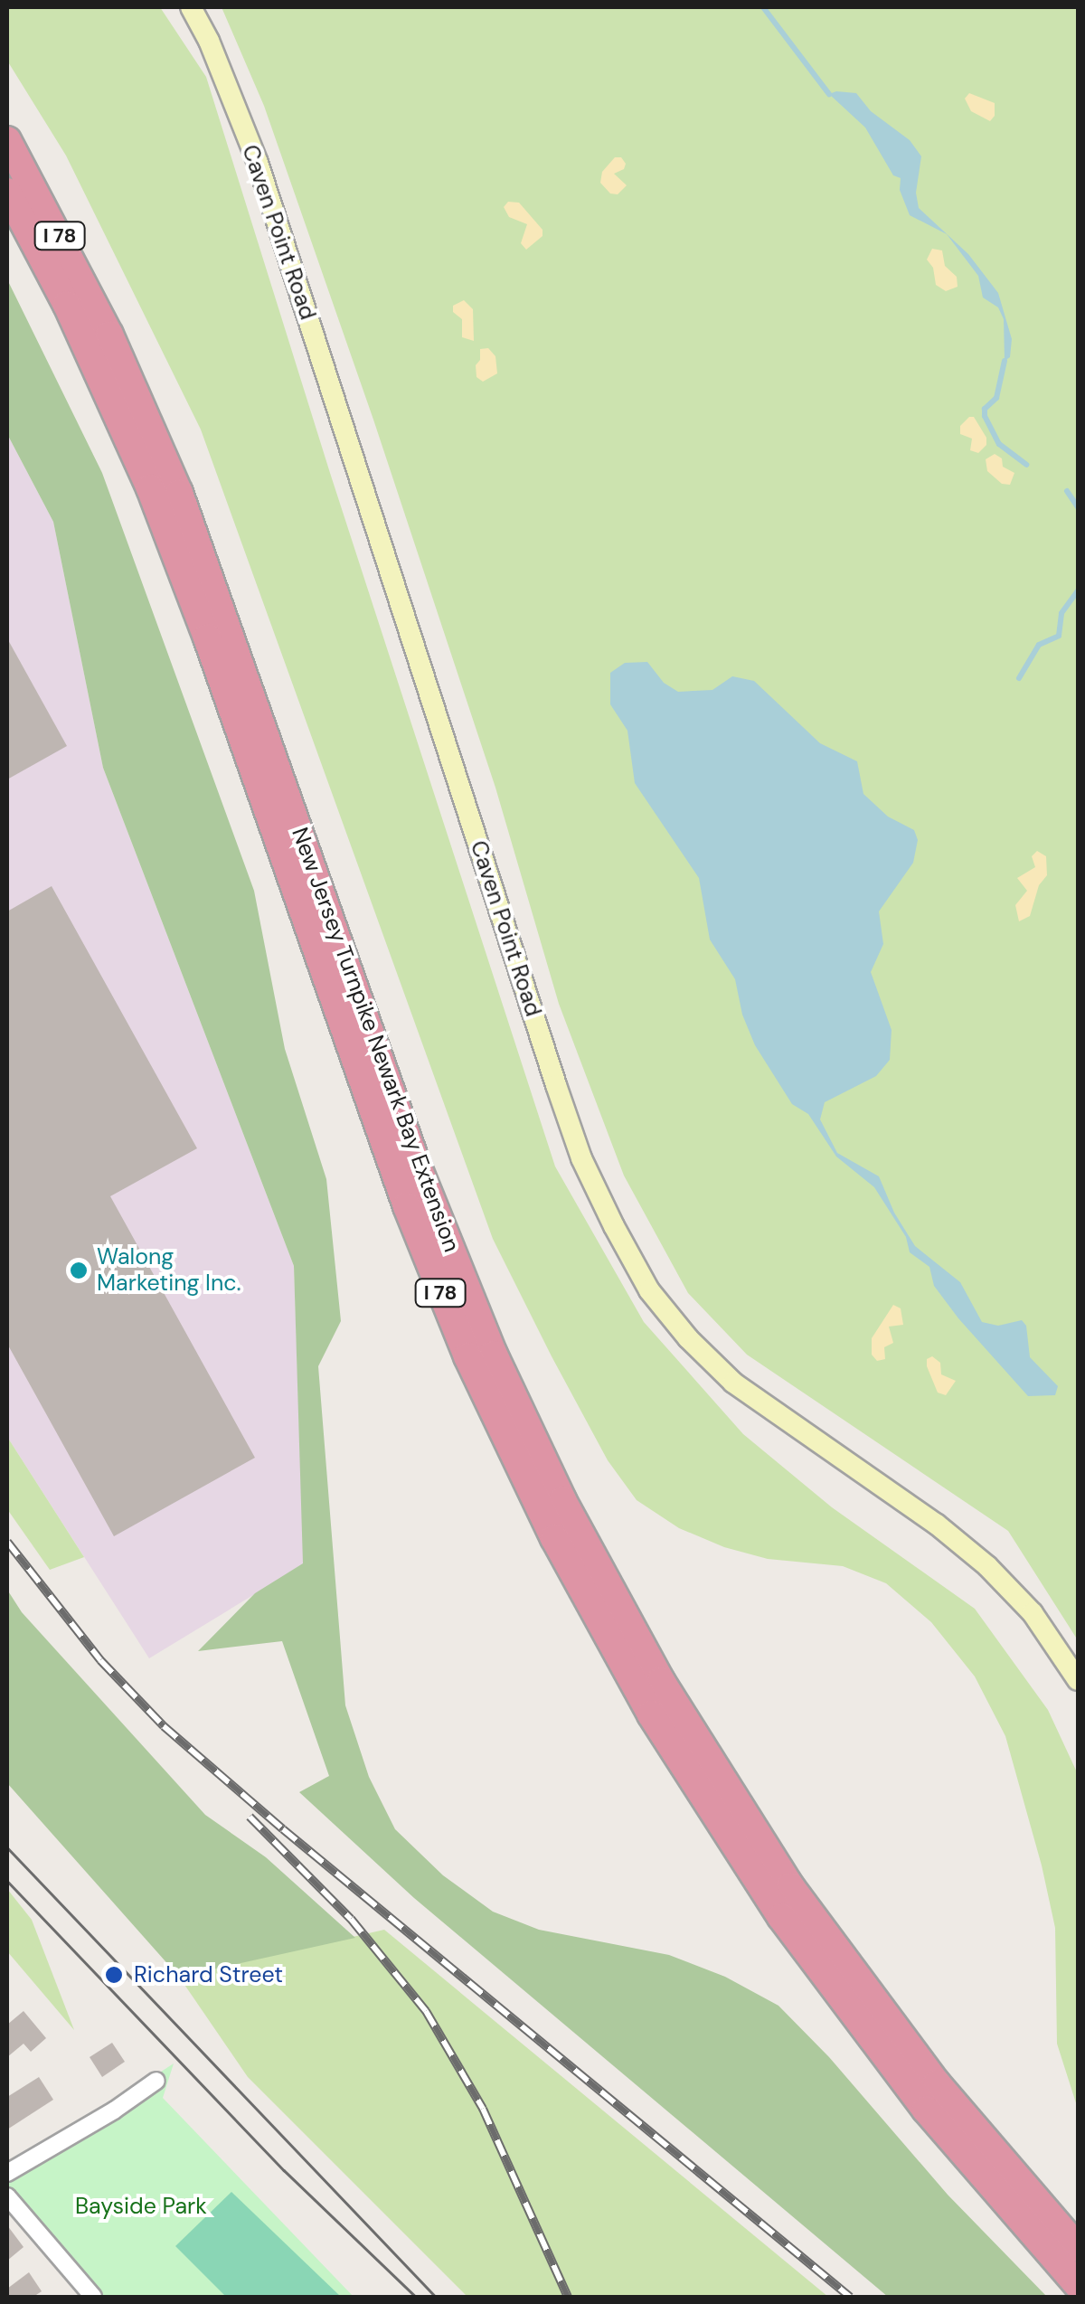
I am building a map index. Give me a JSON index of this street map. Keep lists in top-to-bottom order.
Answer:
{
  "streets": {
    "highway": ["I 78", "New Jersey Turnpike Newark Bay Extension"],
    "street": ["Caven Point Road"]
  },
  "parks": ["Bayside Park"],
  "places": ["Walong Marketing Inc.", "Richard Street"]
}
